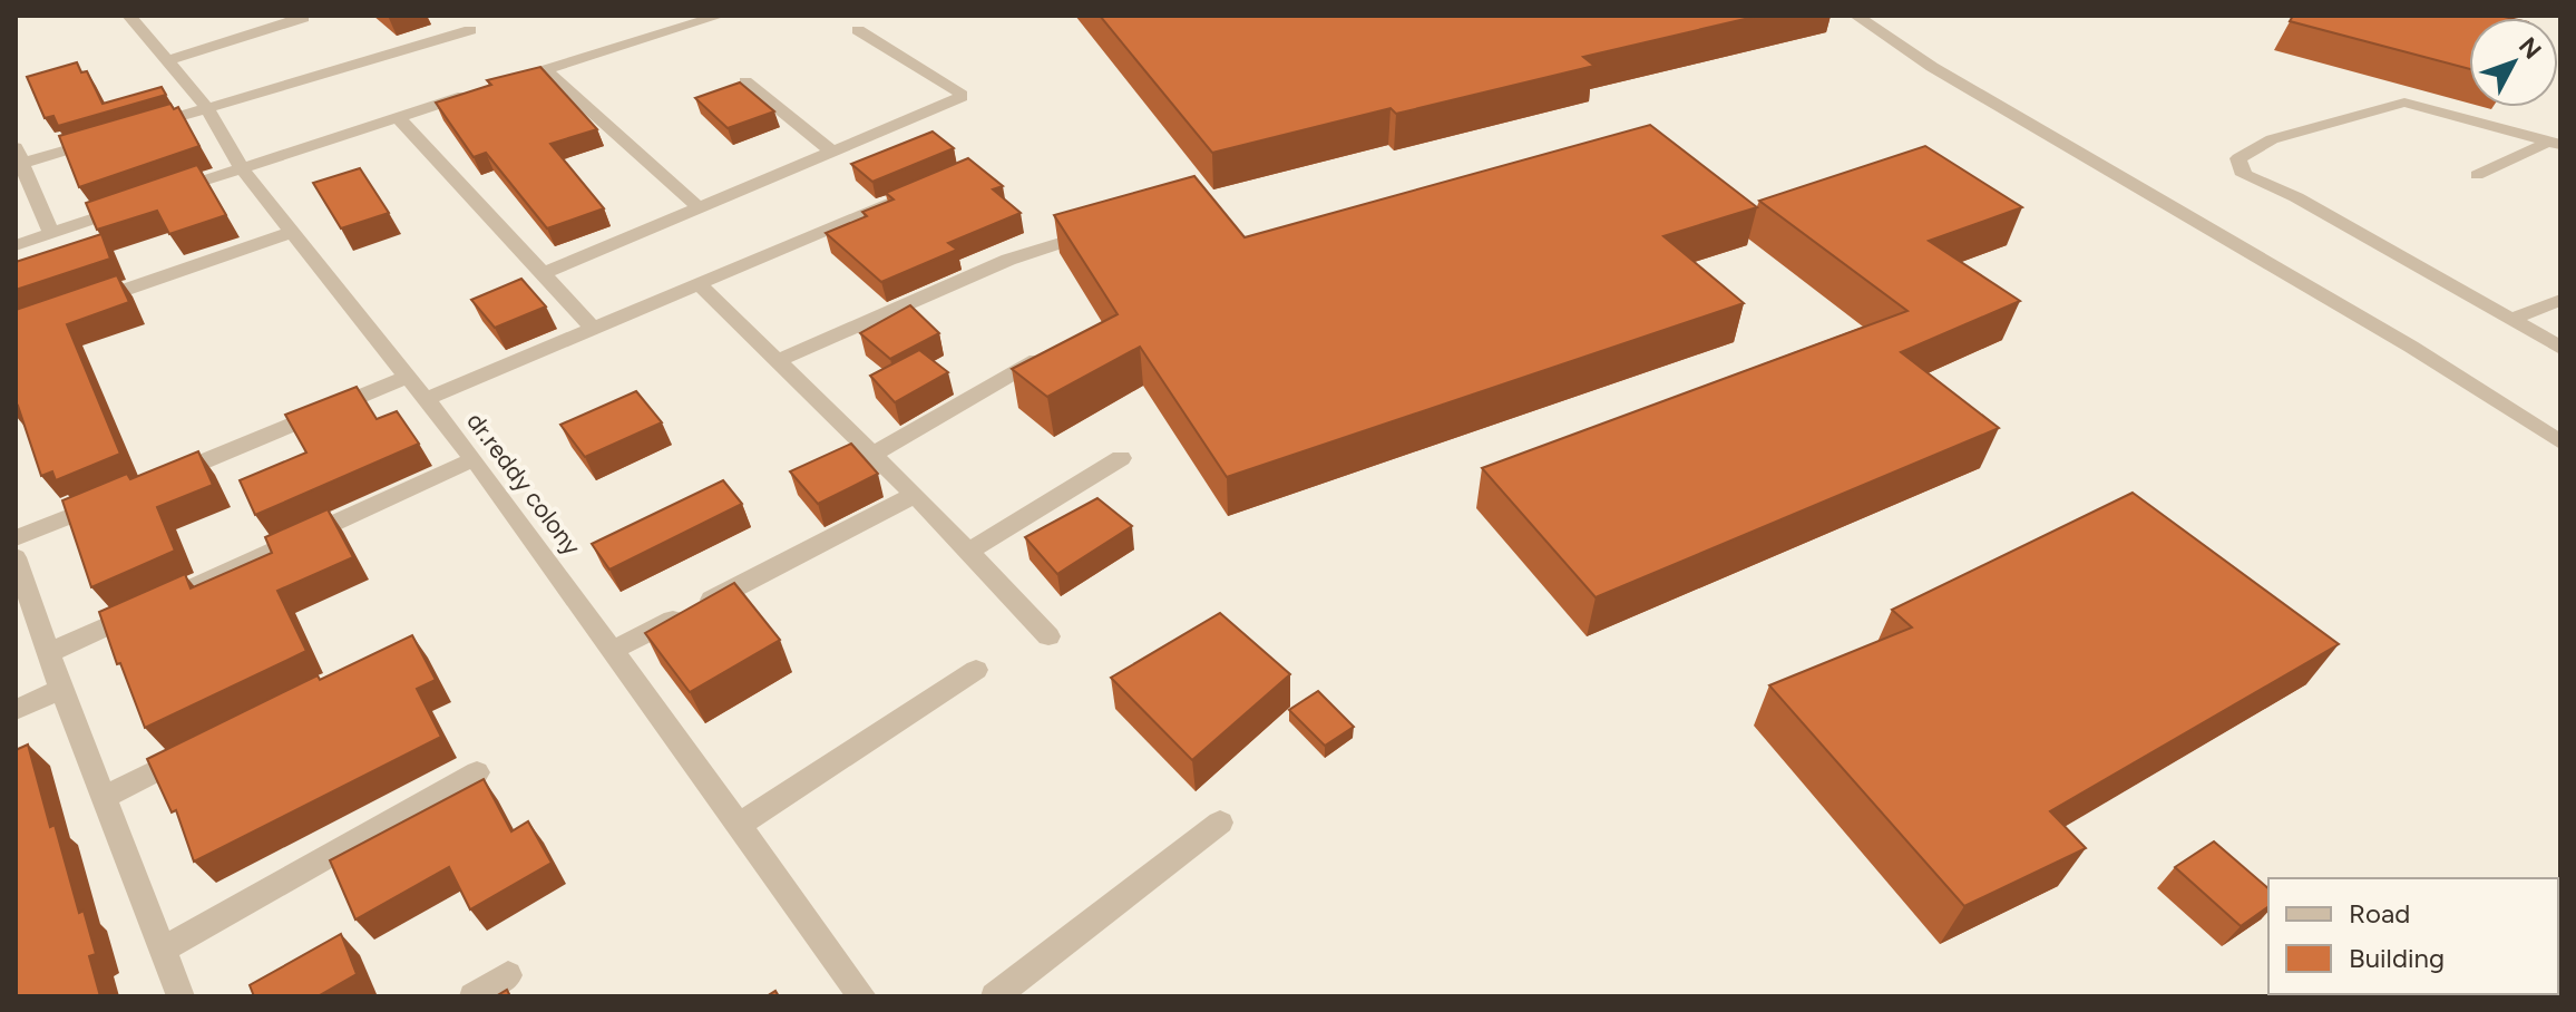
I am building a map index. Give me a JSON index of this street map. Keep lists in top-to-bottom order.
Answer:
{
  "streets": {
    "street": ["dr.reddy colony"]
  },
  "legend": ["Road", "Building"],
  "north": "top right"
}
